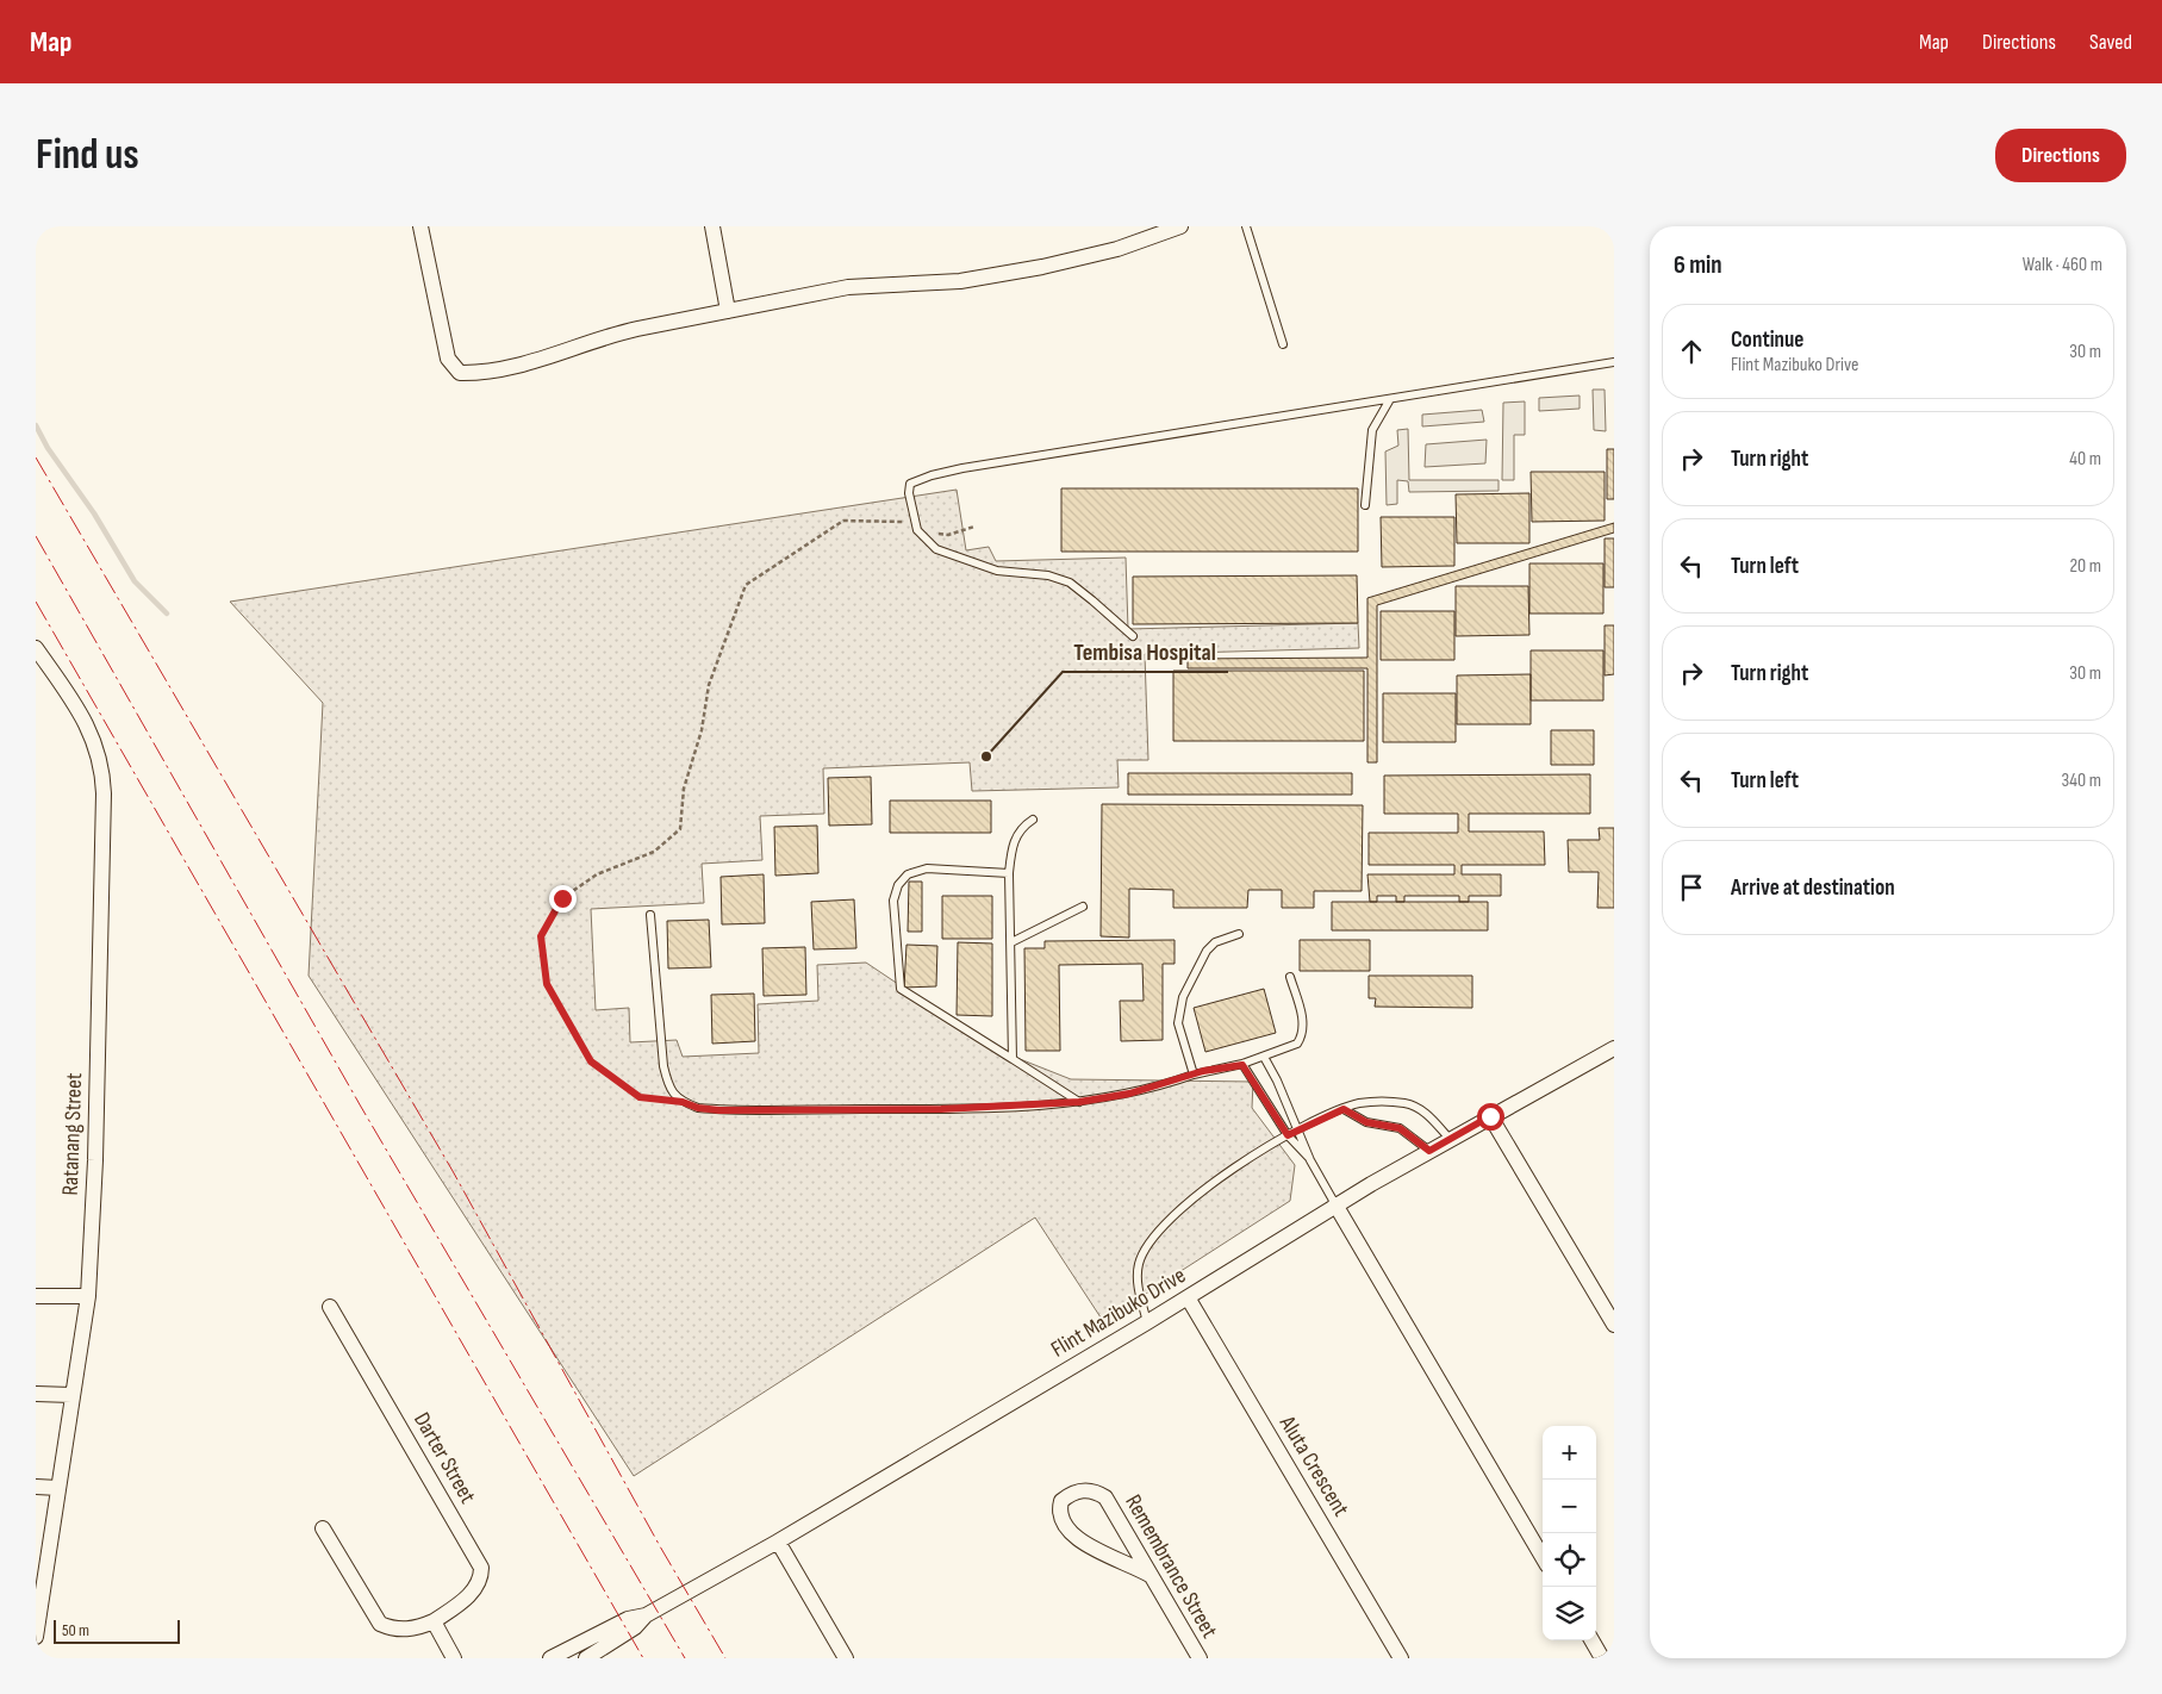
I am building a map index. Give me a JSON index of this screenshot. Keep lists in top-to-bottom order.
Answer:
{
  "streets": {
    "street": [
      "Ratanang Street",
      "Flint Mazibuko Drive",
      "Darter Street",
      "Aluta Crescent",
      "Remembrance Street"
    ]
  },
  "crossings": [
    ["Flint Mazibuko Drive", "Aluta Crescent"]
  ],
  "places": ["Tembisa Hospital"],
  "scale_bar": "50 m",
  "page": {
    "header": "Map",
    "nav": ["Map", "Directions", "Saved"],
    "buttons": "Directions",
    "title": "Find us",
    "heading": ["6 min", "Walk · 460 m"],
    "list": [
      ["Continue", "Flint Mazibuko Drive", "30 m"],
      ["Turn right", "40 m"],
      ["Turn left", "20 m"],
      ["Turn right", "30 m"],
      ["Turn left", "340 m"],
      "Arrive at destination"
    ],
    "map_buttons": ["+", "−"],
    "scale": "50 m"
  }
}
